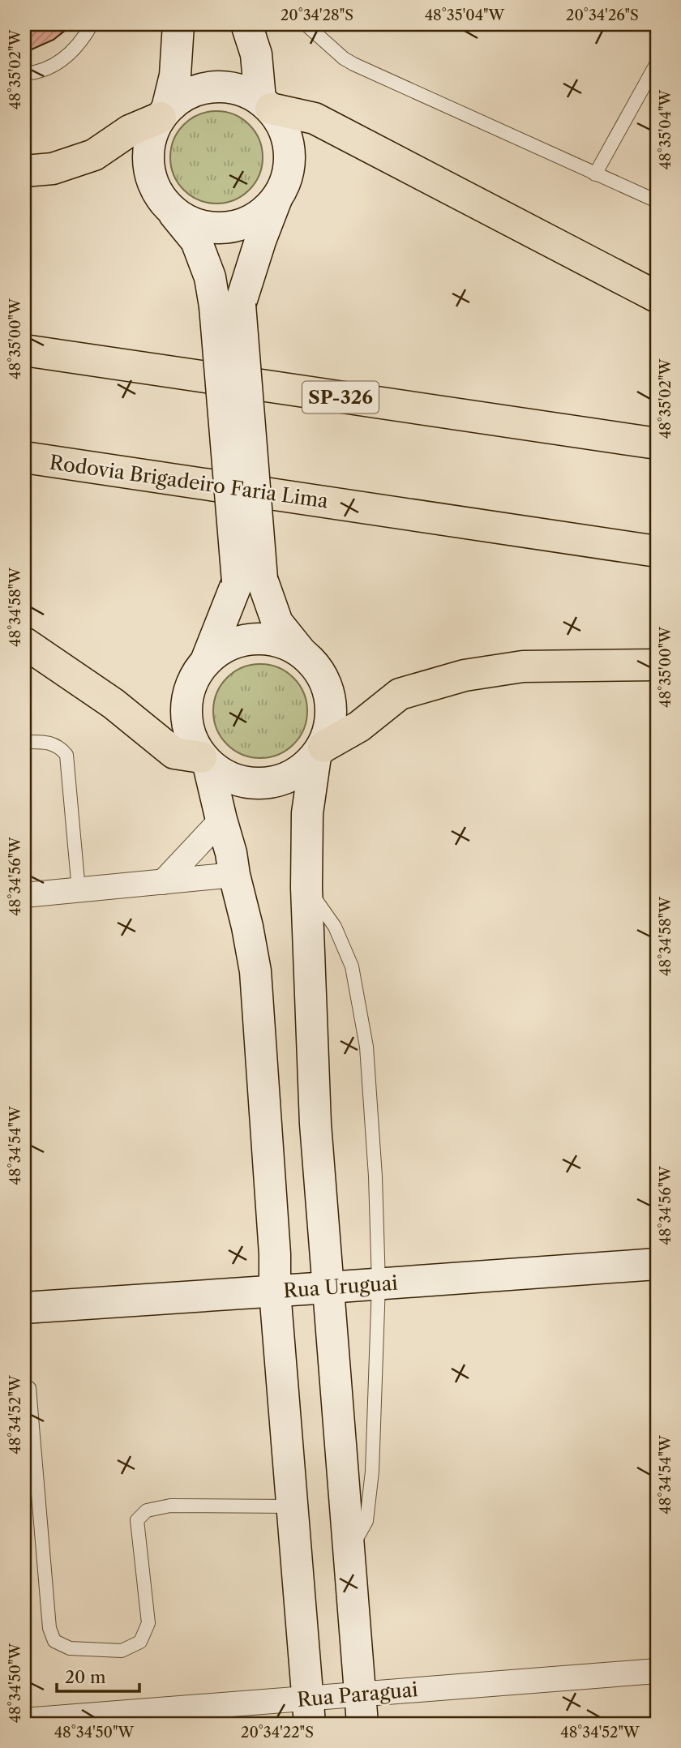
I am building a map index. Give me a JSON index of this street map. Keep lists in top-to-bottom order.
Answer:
{
  "streets": {
    "highway": ["SP-326", "Rodovia Brigadeiro Faria Lima"],
    "main road": ["Rua Uruguai"],
    "street": ["Rua Paraguai"]
  },
  "scale_bar": "20 m",
  "coordinates": [
    "20°34'28\"S",
    "48°35'04\"W",
    "20°34'26\"S",
    "48°35'02\"W",
    "48°35'00\"W",
    "48°34'58\"W",
    "48°34'56\"W",
    "48°34'54\"W",
    "48°34'52\"W",
    "48°34'50\"W",
    "20°34'22\"S"
  ]
}
